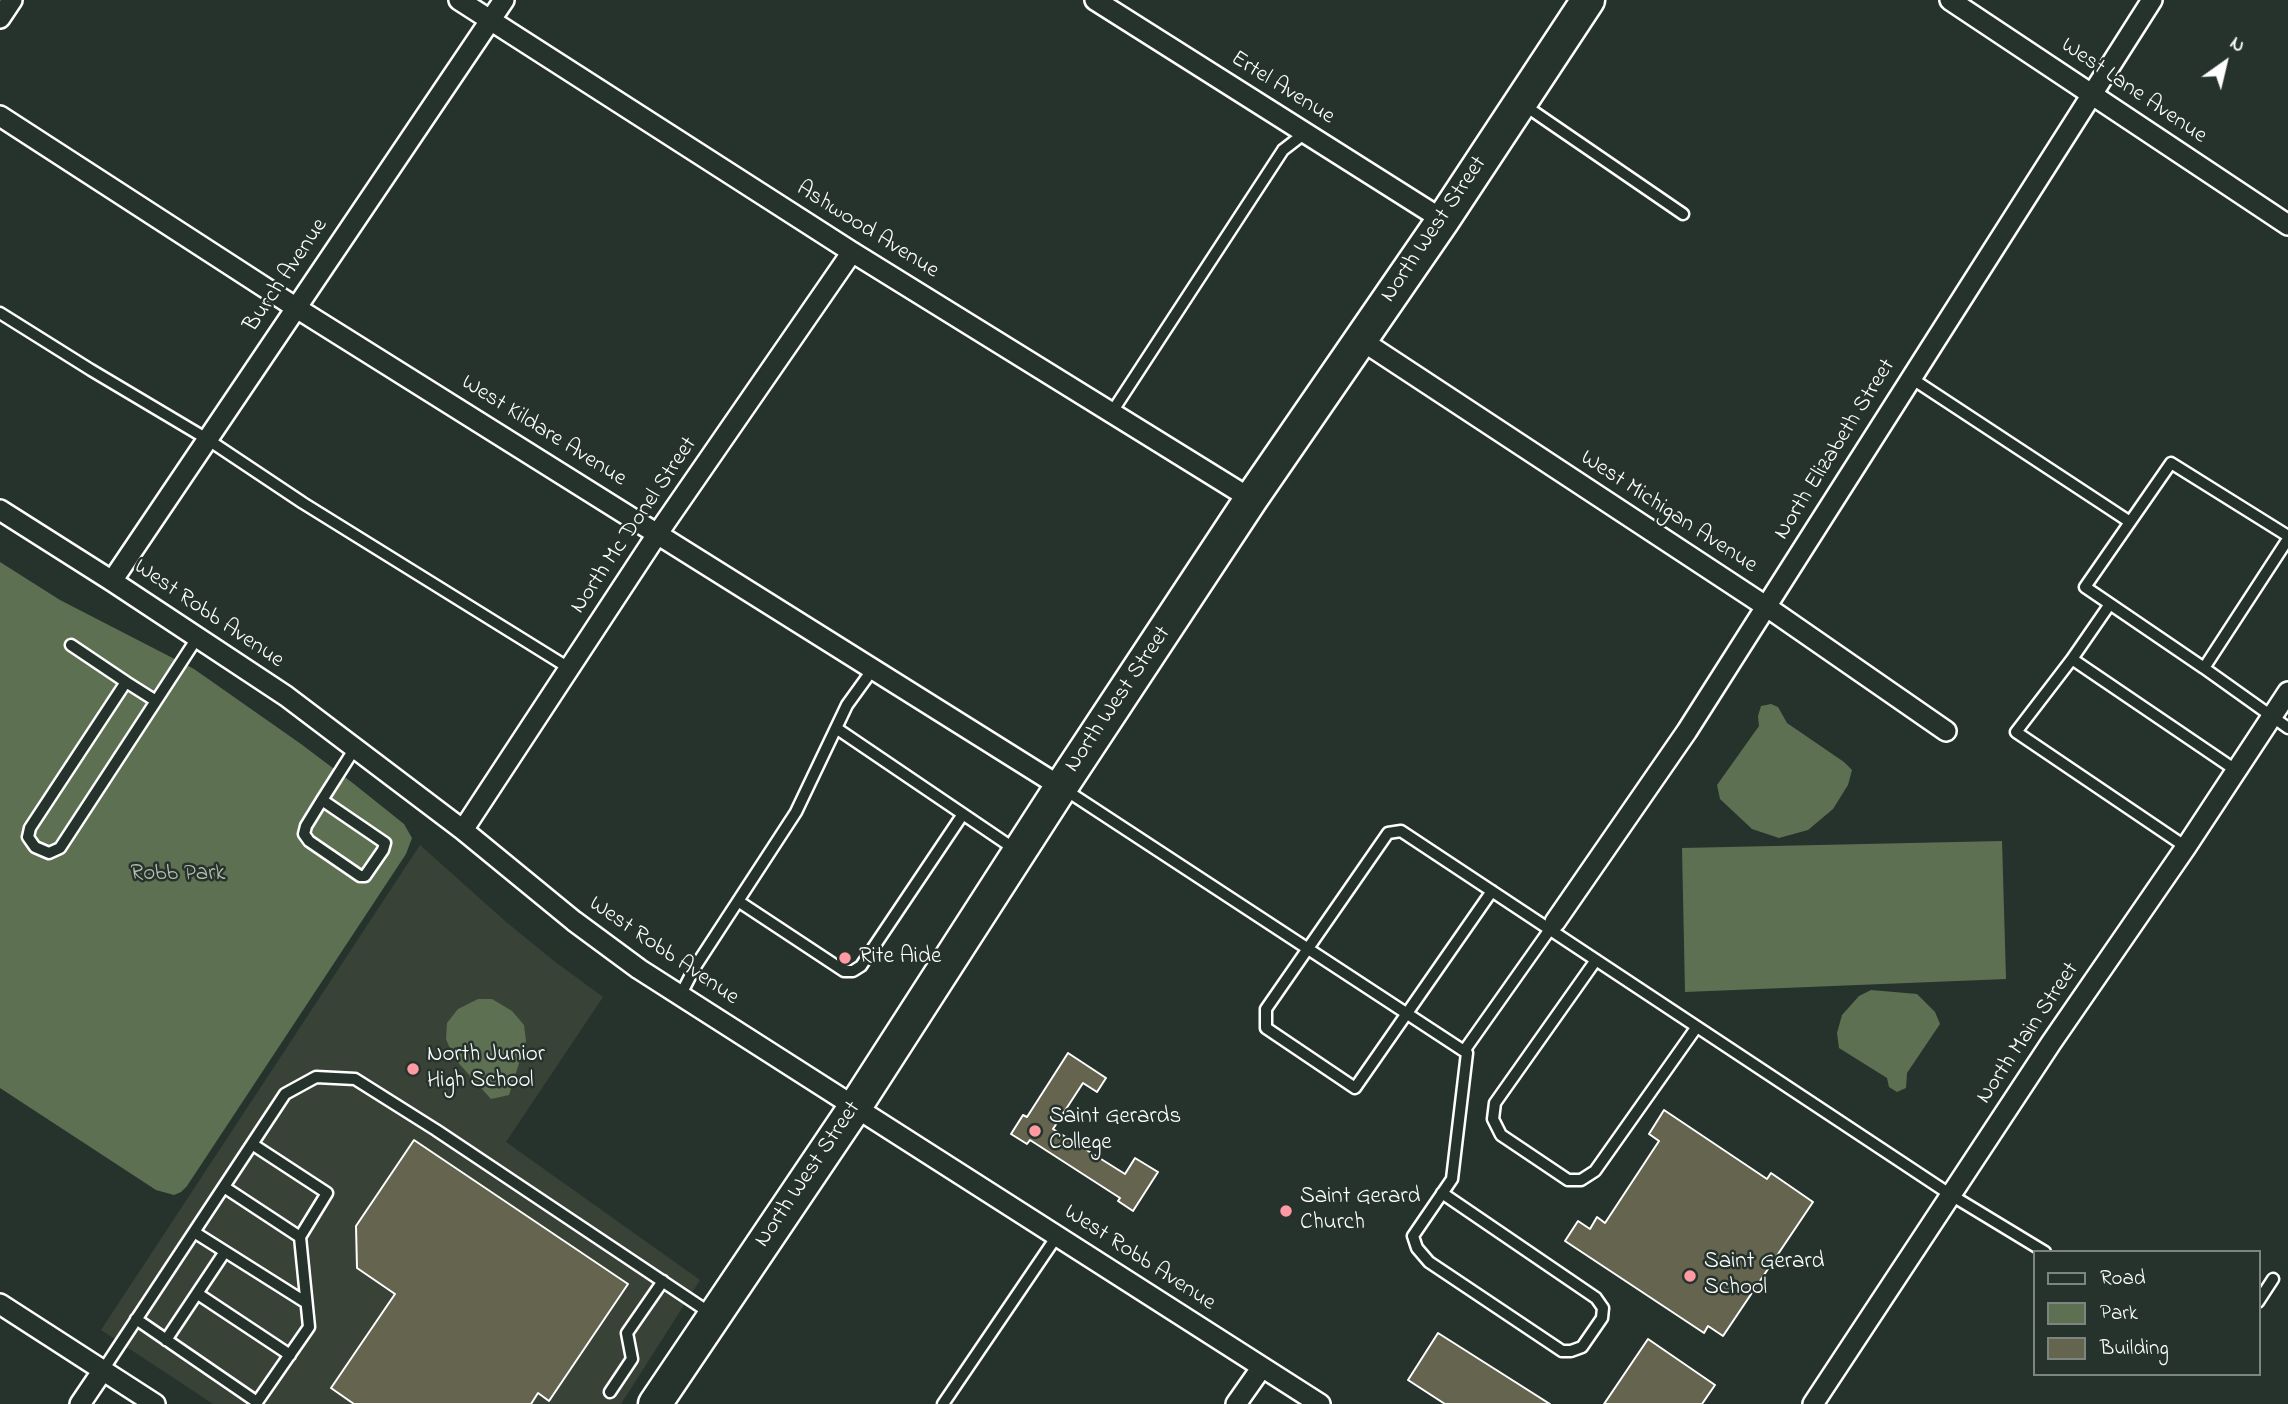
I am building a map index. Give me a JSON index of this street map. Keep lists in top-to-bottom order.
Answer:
{
  "streets": {
    "main road": ["North West Street"],
    "street": [
      "Ertel Avenue",
      "West Lane Avenue",
      "Ashwood Avenue",
      "Burch Avenue",
      "West Kildare Avenue",
      "North Elizabeth Street",
      "West Michigan Avenue",
      "North Mc Donel Street",
      "West Robb Avenue",
      "North Main Street"
    ]
  },
  "crossings": [
    ["Ertel Avenue", "North West Street"],
    ["West Lane Avenue", "North Elizabeth Street"],
    ["North West Street", "Ashwood Avenue"],
    ["North West Street", "West Kildare Avenue"],
    ["North West Street", "West Michigan Avenue"],
    ["North West Street", "West Robb Avenue"],
    ["Ashwood Avenue", "Burch Avenue"],
    ["Ashwood Avenue", "North Mc Donel Street"],
    ["Burch Avenue", "West Kildare Avenue"],
    ["Burch Avenue", "West Robb Avenue"],
    ["West Kildare Avenue", "North Mc Donel Street"],
    ["North Elizabeth Street", "West Michigan Avenue"],
    ["North Mc Donel Street", "West Robb Avenue"]
  ],
  "parks": ["Robb Park"],
  "places": [
    "Rite Aide",
    "North Junior High School",
    "Saint Gerards College",
    "Saint Gerard Church",
    "Saint Gerard School"
  ],
  "legend": ["Road", "Park", "Building"],
  "north": "top right"
}
